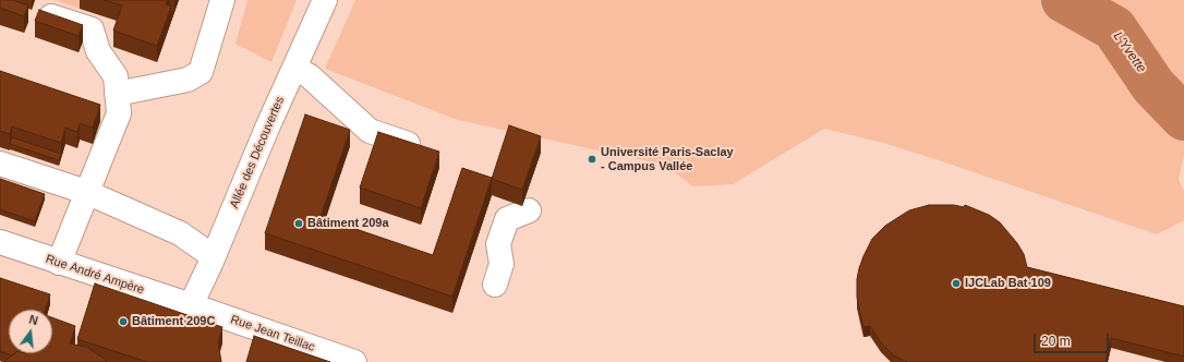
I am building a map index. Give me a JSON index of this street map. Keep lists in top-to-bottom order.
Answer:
{
  "streets": {
    "street": ["Allée des Découvertes", "Rue André Ampère", "Rue Jean Teillac"]
  },
  "crossings": [
    ["Allée des Découvertes", "Rue André Ampère"],
    ["Allée des Découvertes", "Rue Jean Teillac"],
    ["Rue André Ampère", "Rue Jean Teillac"]
  ],
  "water": ["L'Yvette"],
  "places": [
    "Université Paris-Saclay - Campus Vallée",
    "Bâtiment 209a",
    "IJCLab Bat 109",
    "Bâtiment 209C"
  ],
  "scale_bar": "20 m",
  "north": "top"
}
